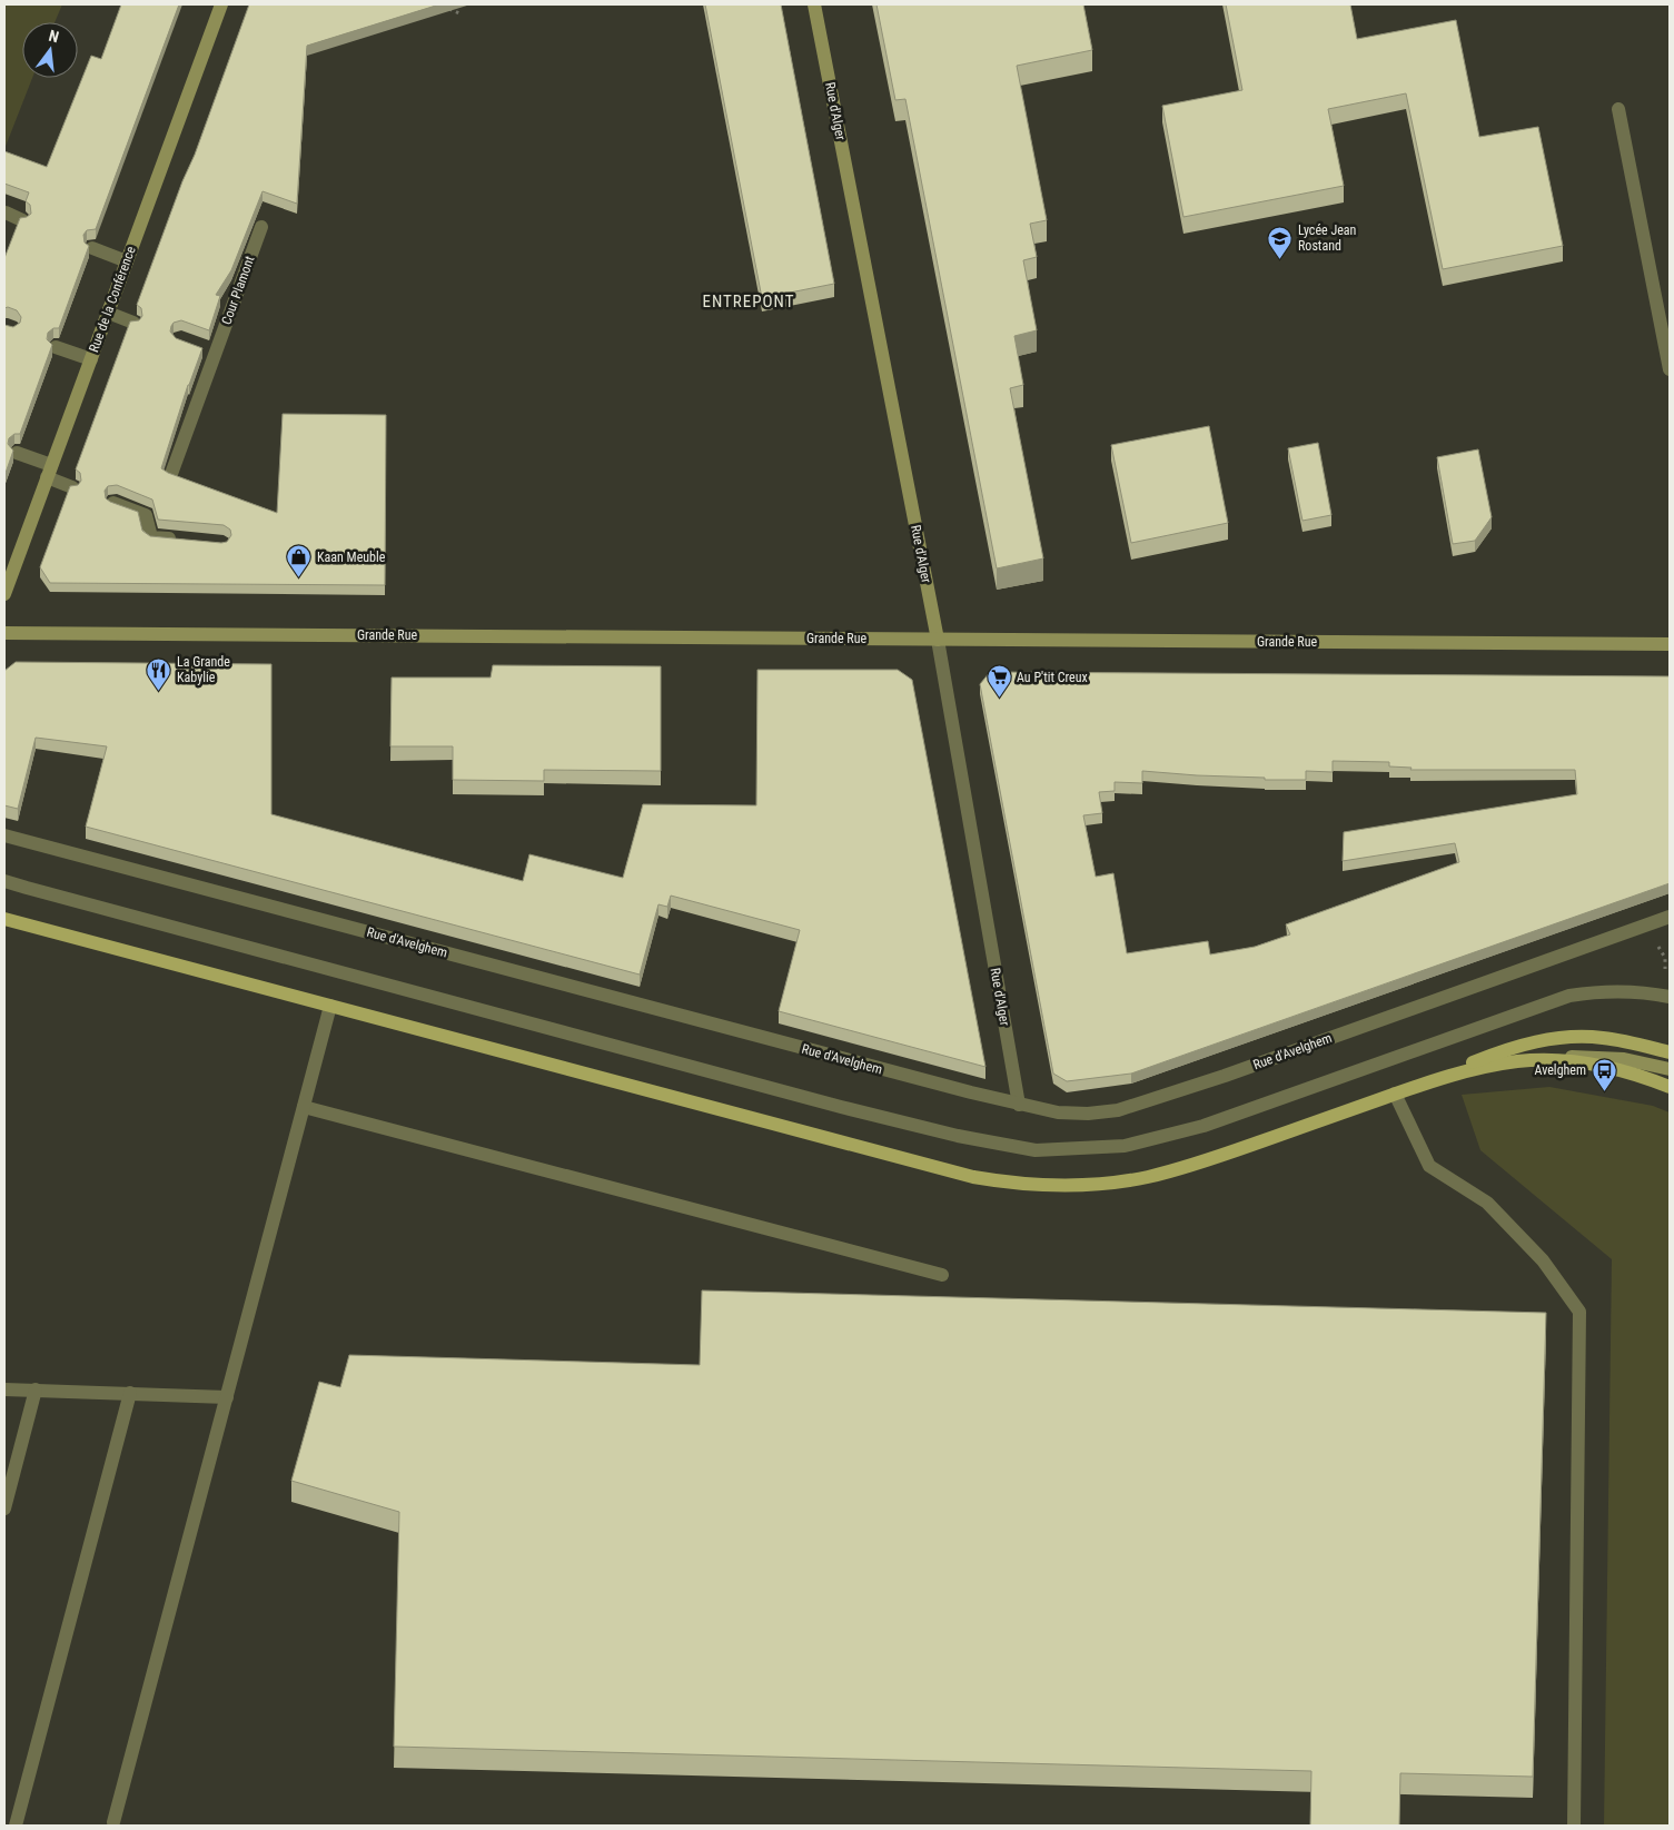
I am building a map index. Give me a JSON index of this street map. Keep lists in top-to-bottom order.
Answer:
{
  "streets": {
    "street": [
      "Rue d'Alger",
      "Cour Plamont",
      "Rue de la Conférence",
      "Grande Rue",
      "Rue d'Avelghem"
    ]
  },
  "crossings": [
    ["Rue d'Alger", "Grande Rue"],
    ["Rue d'Alger", "Rue d'Avelghem"]
  ],
  "districts": ["ENTREPONT"],
  "places": {
    "school or university": ["Lycée Jean Rostand"],
    "shop": ["Kaan Meuble"],
    "restaurant": ["La Grande Kabylie"],
    "supermarket": ["Au P'tit Creux"],
    "bus stop": ["Avelghem"]
  },
  "north": "top"
}
